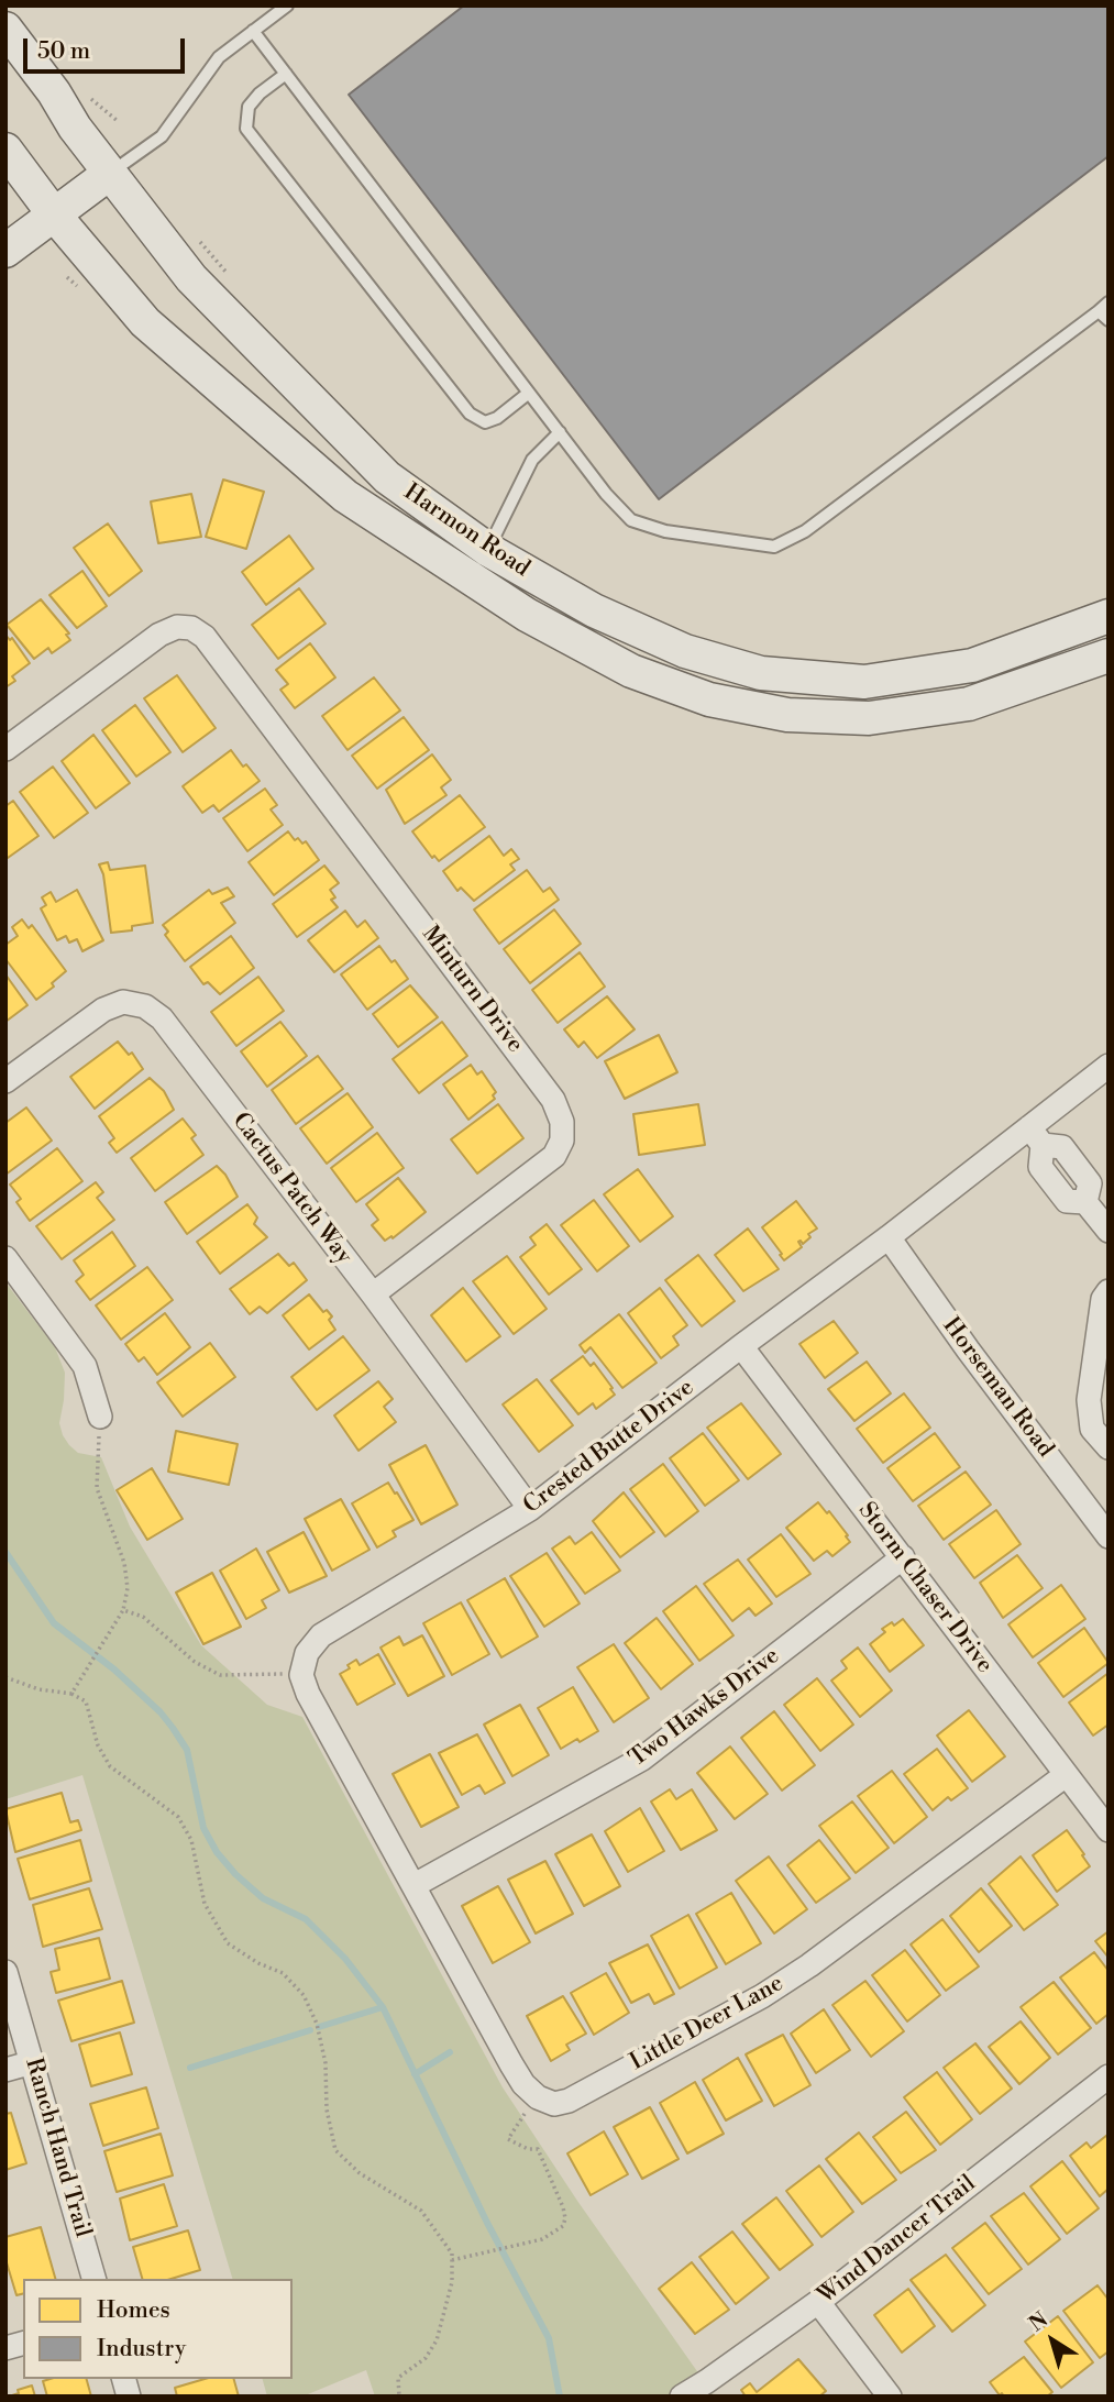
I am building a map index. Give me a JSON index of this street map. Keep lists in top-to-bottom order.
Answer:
{
  "streets": {
    "street": [
      "Harmon Road",
      "Minturn Drive",
      "Cactus Patch Way",
      "Horseman Road",
      "Crested Butte Drive",
      "Storm Chaser Drive",
      "Two Hawks Drive",
      "Little Deer Lane",
      "Ranch Hand Trail",
      "Wind Dancer Trail"
    ]
  },
  "crossings": [
    ["Minturn Drive", "Cactus Patch Way"],
    ["Cactus Patch Way", "Crested Butte Drive"],
    ["Horseman Road", "Crested Butte Drive"],
    ["Crested Butte Drive", "Storm Chaser Drive"],
    ["Storm Chaser Drive", "Two Hawks Drive"],
    ["Storm Chaser Drive", "Little Deer Lane"]
  ],
  "legend": ["Homes", "Industry"],
  "scale_bar": "50 m",
  "north": "top left"
}
